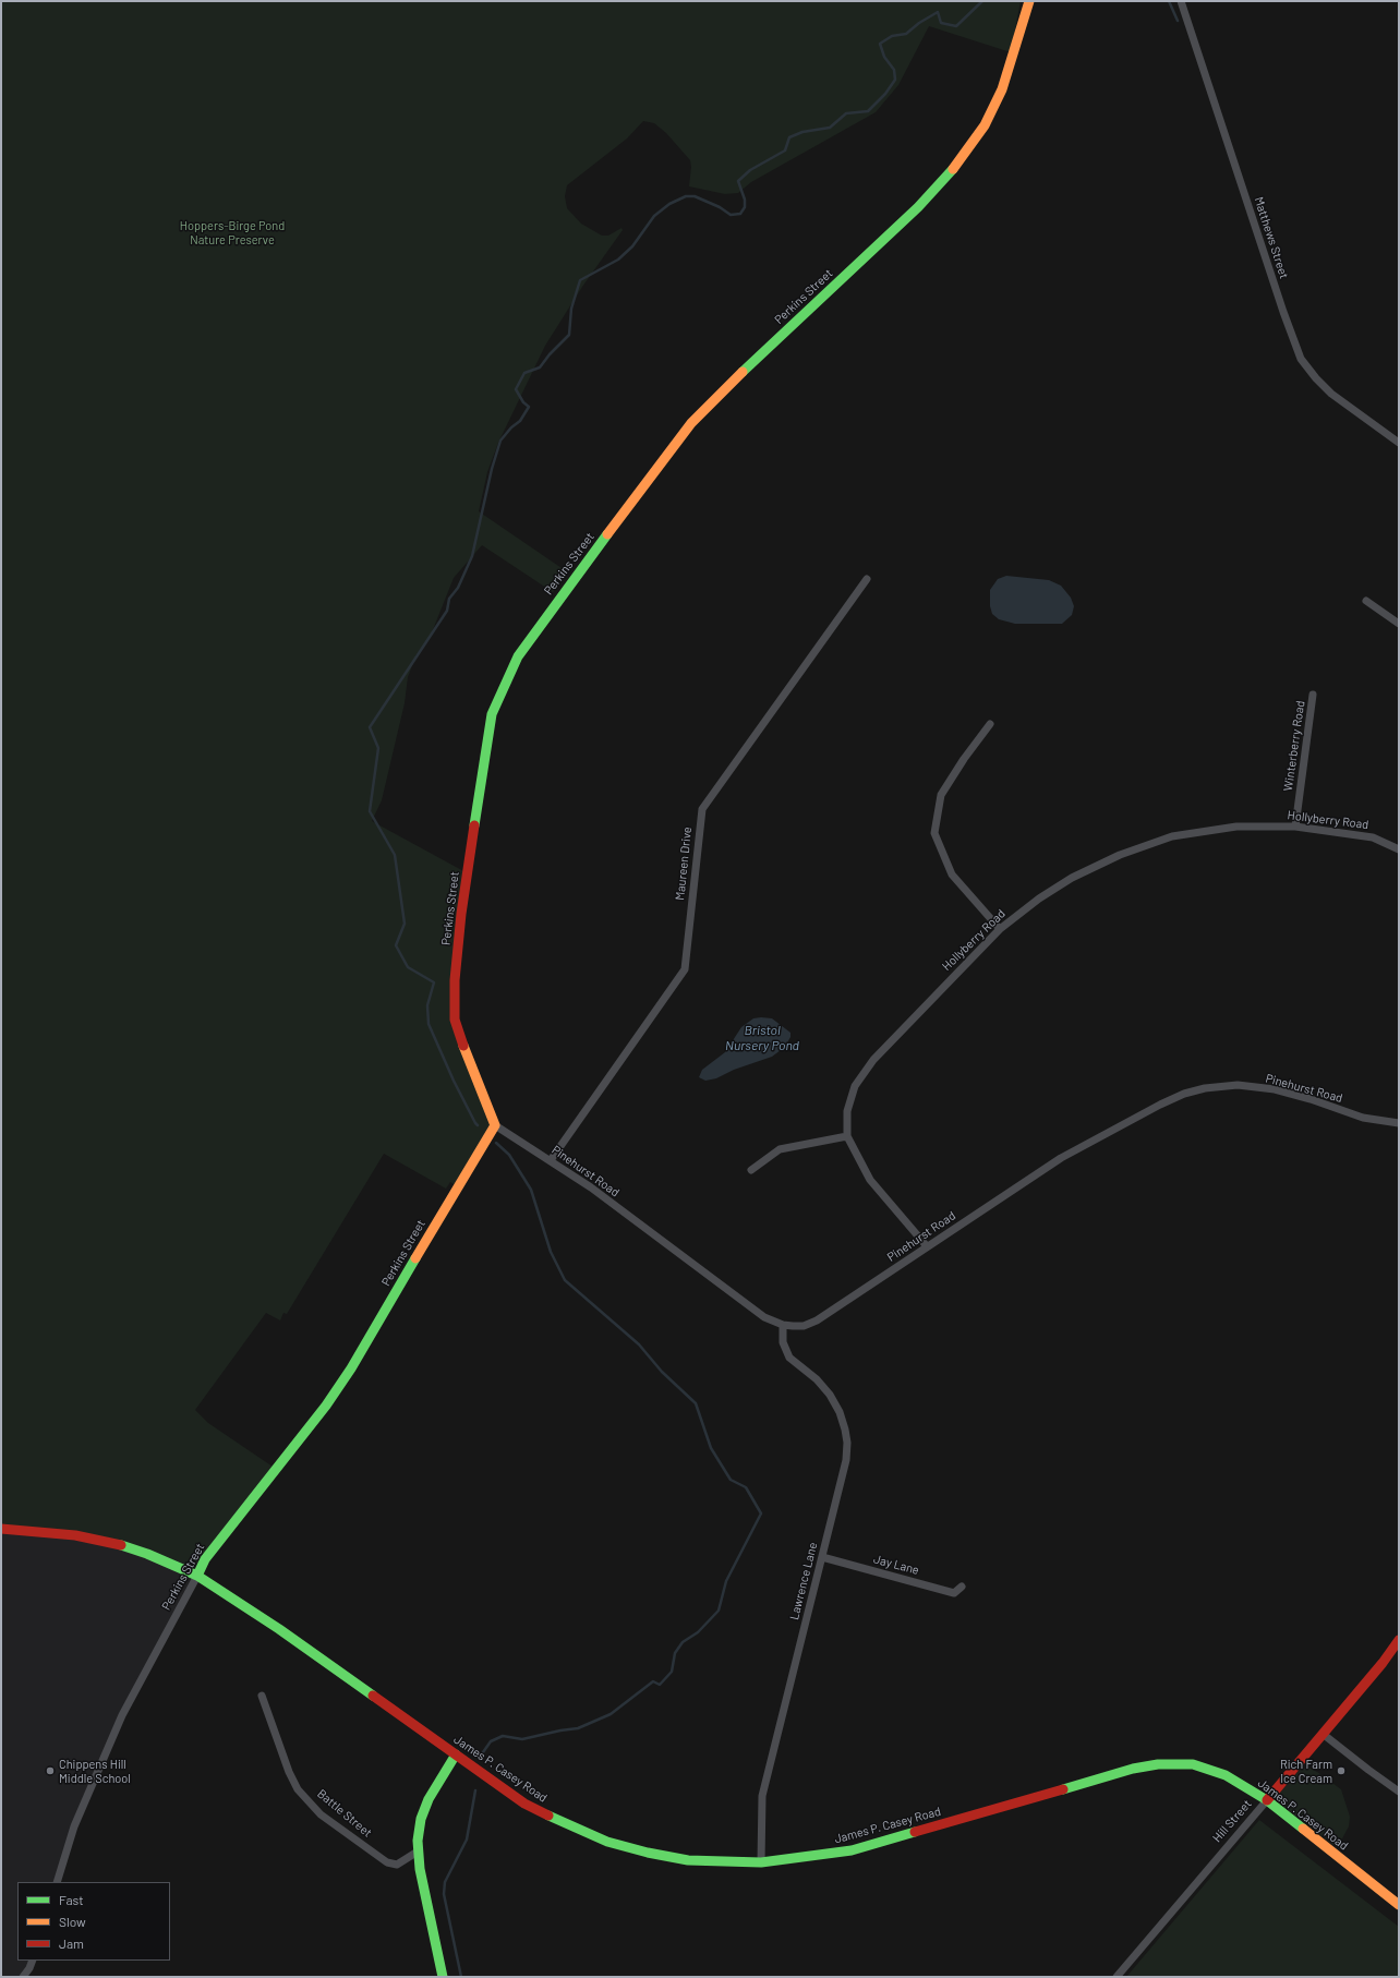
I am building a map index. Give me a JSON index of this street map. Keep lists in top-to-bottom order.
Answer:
{
  "streets": {
    "street": [
      "Matthews Street",
      "Perkins Street",
      "Winterberry Road",
      "Hollyberry Road",
      "Maureen Drive",
      "Pinehurst Road",
      "Jay Lane",
      "Lawrence Lane",
      "James P. Casey Road",
      "Battle Street",
      "Hill Street"
    ]
  },
  "crossings": [
    ["Perkins Street", "Pinehurst Road"],
    ["Perkins Street", "James P. Casey Road"],
    ["Winterberry Road", "Hollyberry Road"],
    ["Hollyberry Road", "Pinehurst Road"],
    ["Maureen Drive", "Pinehurst Road"],
    ["Pinehurst Road", "Lawrence Lane"],
    ["Jay Lane", "Lawrence Lane"],
    ["Lawrence Lane", "James P. Casey Road"],
    ["James P. Casey Road", "Hill Street"]
  ],
  "water": ["Bristol Nursery Pond"],
  "parks": ["Hoppers-Birge Pond Nature Preserve"],
  "places": ["Chippens Hill Middle School", "Rich Farm Ice Cream"],
  "legend": ["Fast", "Slow", "Jam"]
}
